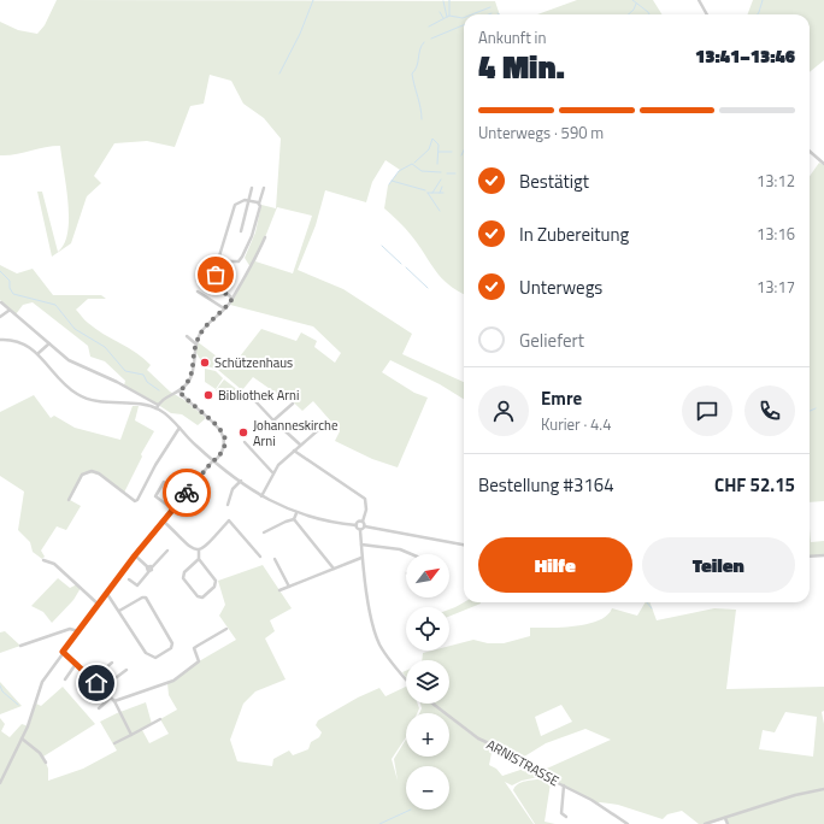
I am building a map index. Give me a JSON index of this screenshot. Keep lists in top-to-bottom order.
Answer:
{
  "streets": {
    "street": ["ARNISTRASSE"]
  },
  "places": ["Schützenhaus", "Bibliothek Arni", "Johanneskirche Arni"],
  "north": "top right",
  "page": {
    "heading": ["4 Min.", "Ankunft in", "13:41–13:46"],
    "panel": [
      "Emre",
      "Kurier · 4.4",
      "Bestellung #3164",
      "CHF 52.15"
    ],
    "bar": "Unterwegs · 590 m",
    "list": [
      ["Bestätigt", "13:12"],
      ["In Zubereitung", "13:16"],
      ["Unterwegs", "13:17"],
      "Geliefert"
    ],
    "buttons": ["Hilfe", "Teilen"],
    "map_buttons": ["+", "−"]
  }
}
